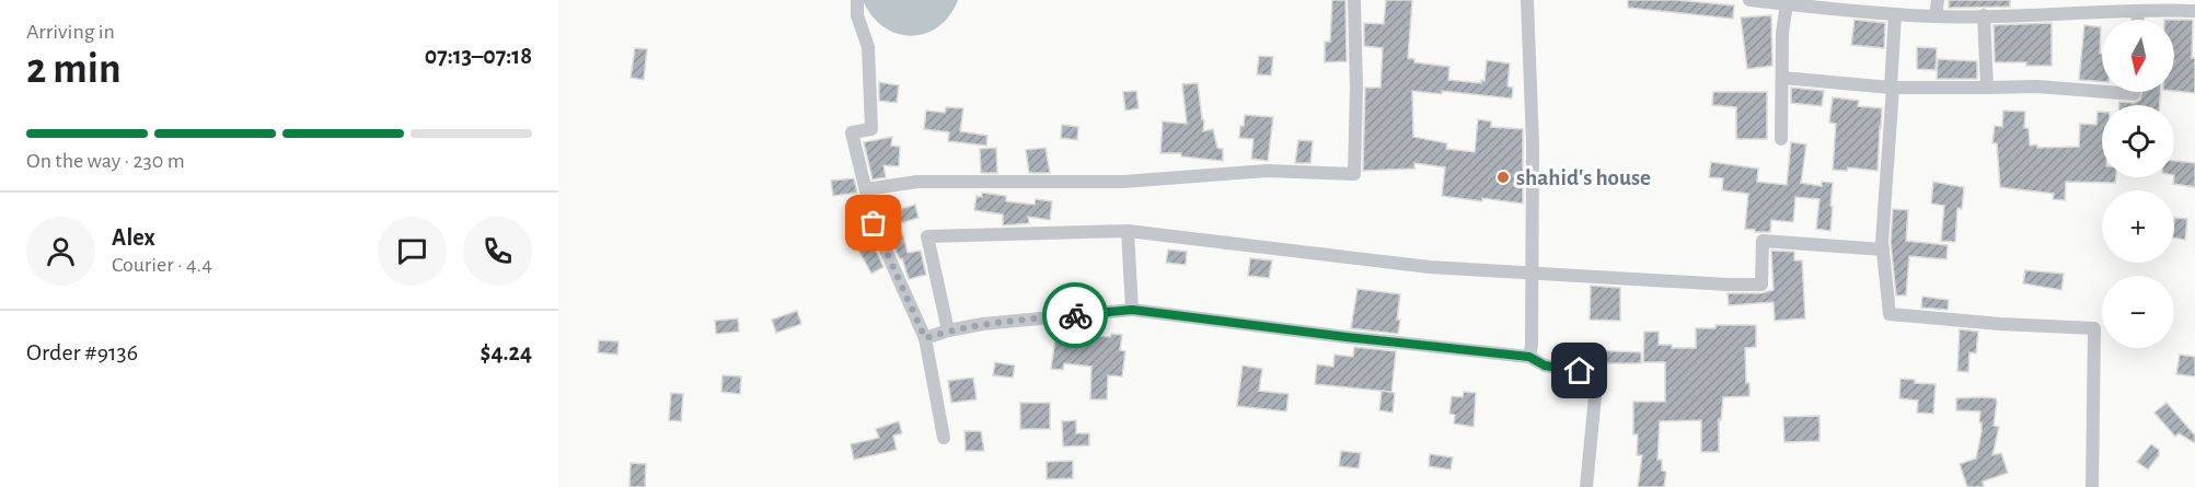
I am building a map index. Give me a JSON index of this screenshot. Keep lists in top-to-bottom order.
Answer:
{
  "places": ["shahid's house"],
  "north": "bottom",
  "page": {
    "heading": ["2 min", "Arriving in", "07:13–07:18"],
    "panel": [
      "Alex",
      "Courier · 4.4",
      "Order #9136",
      "$4.24"
    ],
    "map_buttons": ["+", "−"],
    "bar": "On the way · 230 m"
  }
}
